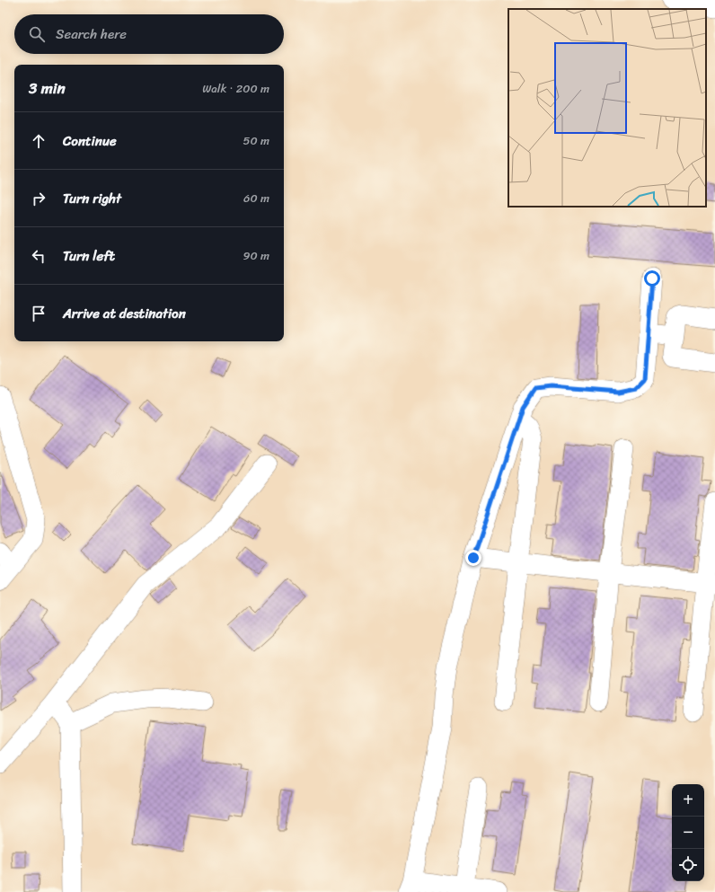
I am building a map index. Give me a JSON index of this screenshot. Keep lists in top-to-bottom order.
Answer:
{
  "page": {
    "search": "Search here",
    "heading": ["3 min", "Walk · 200 m"],
    "list": [
      ["Continue", "50 m"],
      ["Turn right", "60 m"],
      ["Turn left", "90 m"],
      "Arrive at destination"
    ],
    "map_buttons": ["+", "−"]
  }
}
